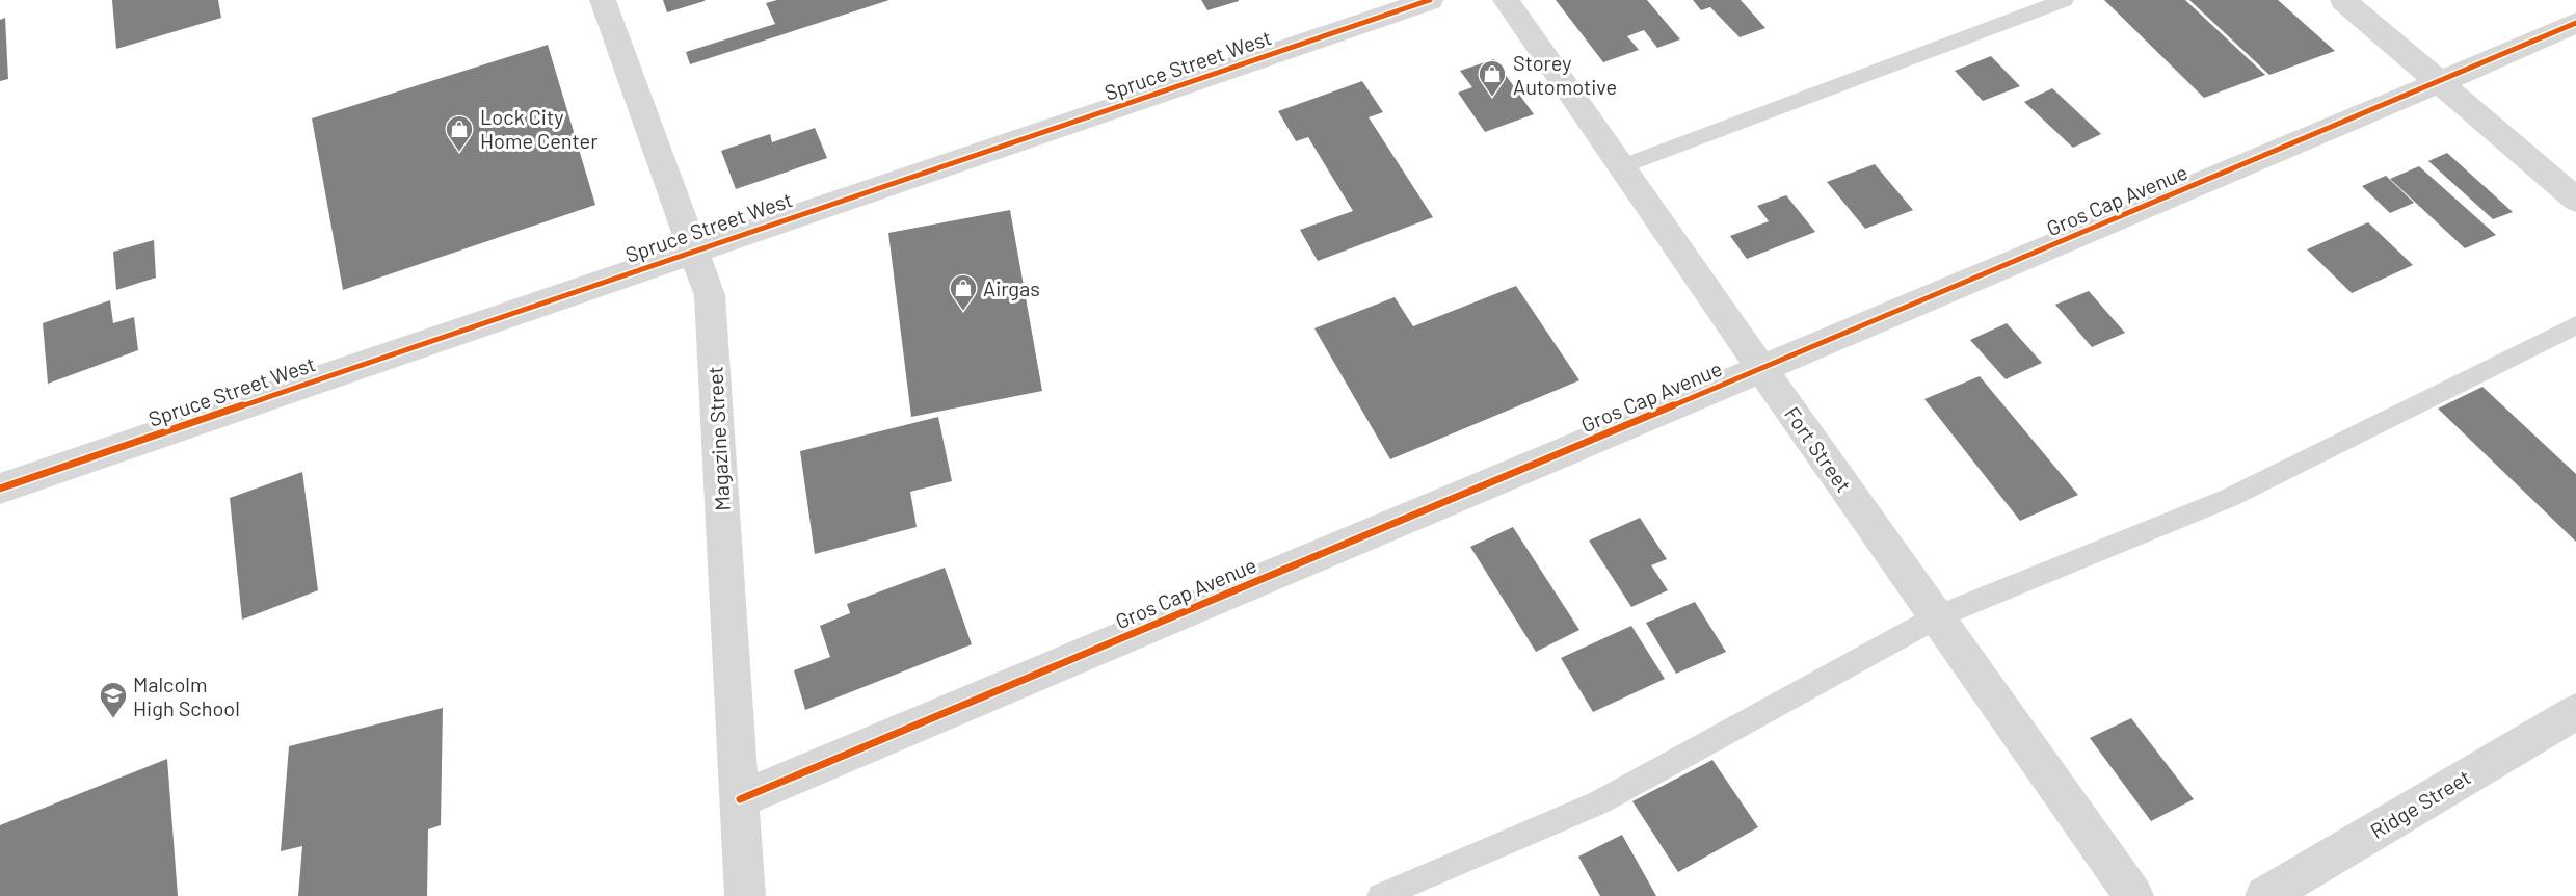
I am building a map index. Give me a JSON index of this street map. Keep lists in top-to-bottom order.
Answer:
{
  "streets": {
    "street": [
      "Spruce Street West",
      "Gros Cap Avenue",
      "Magazine Street",
      "Fort Street",
      "Ridge Street"
    ]
  },
  "crossings": [
    ["Spruce Street West", "Magazine Street"],
    ["Gros Cap Avenue", "Magazine Street"],
    ["Gros Cap Avenue", "Fort Street"]
  ],
  "places": {
    "shop": ["Storey Automotive", "Lock City Home Center", "Airgas"],
    "school or university": ["Malcolm High School"]
  }
}
